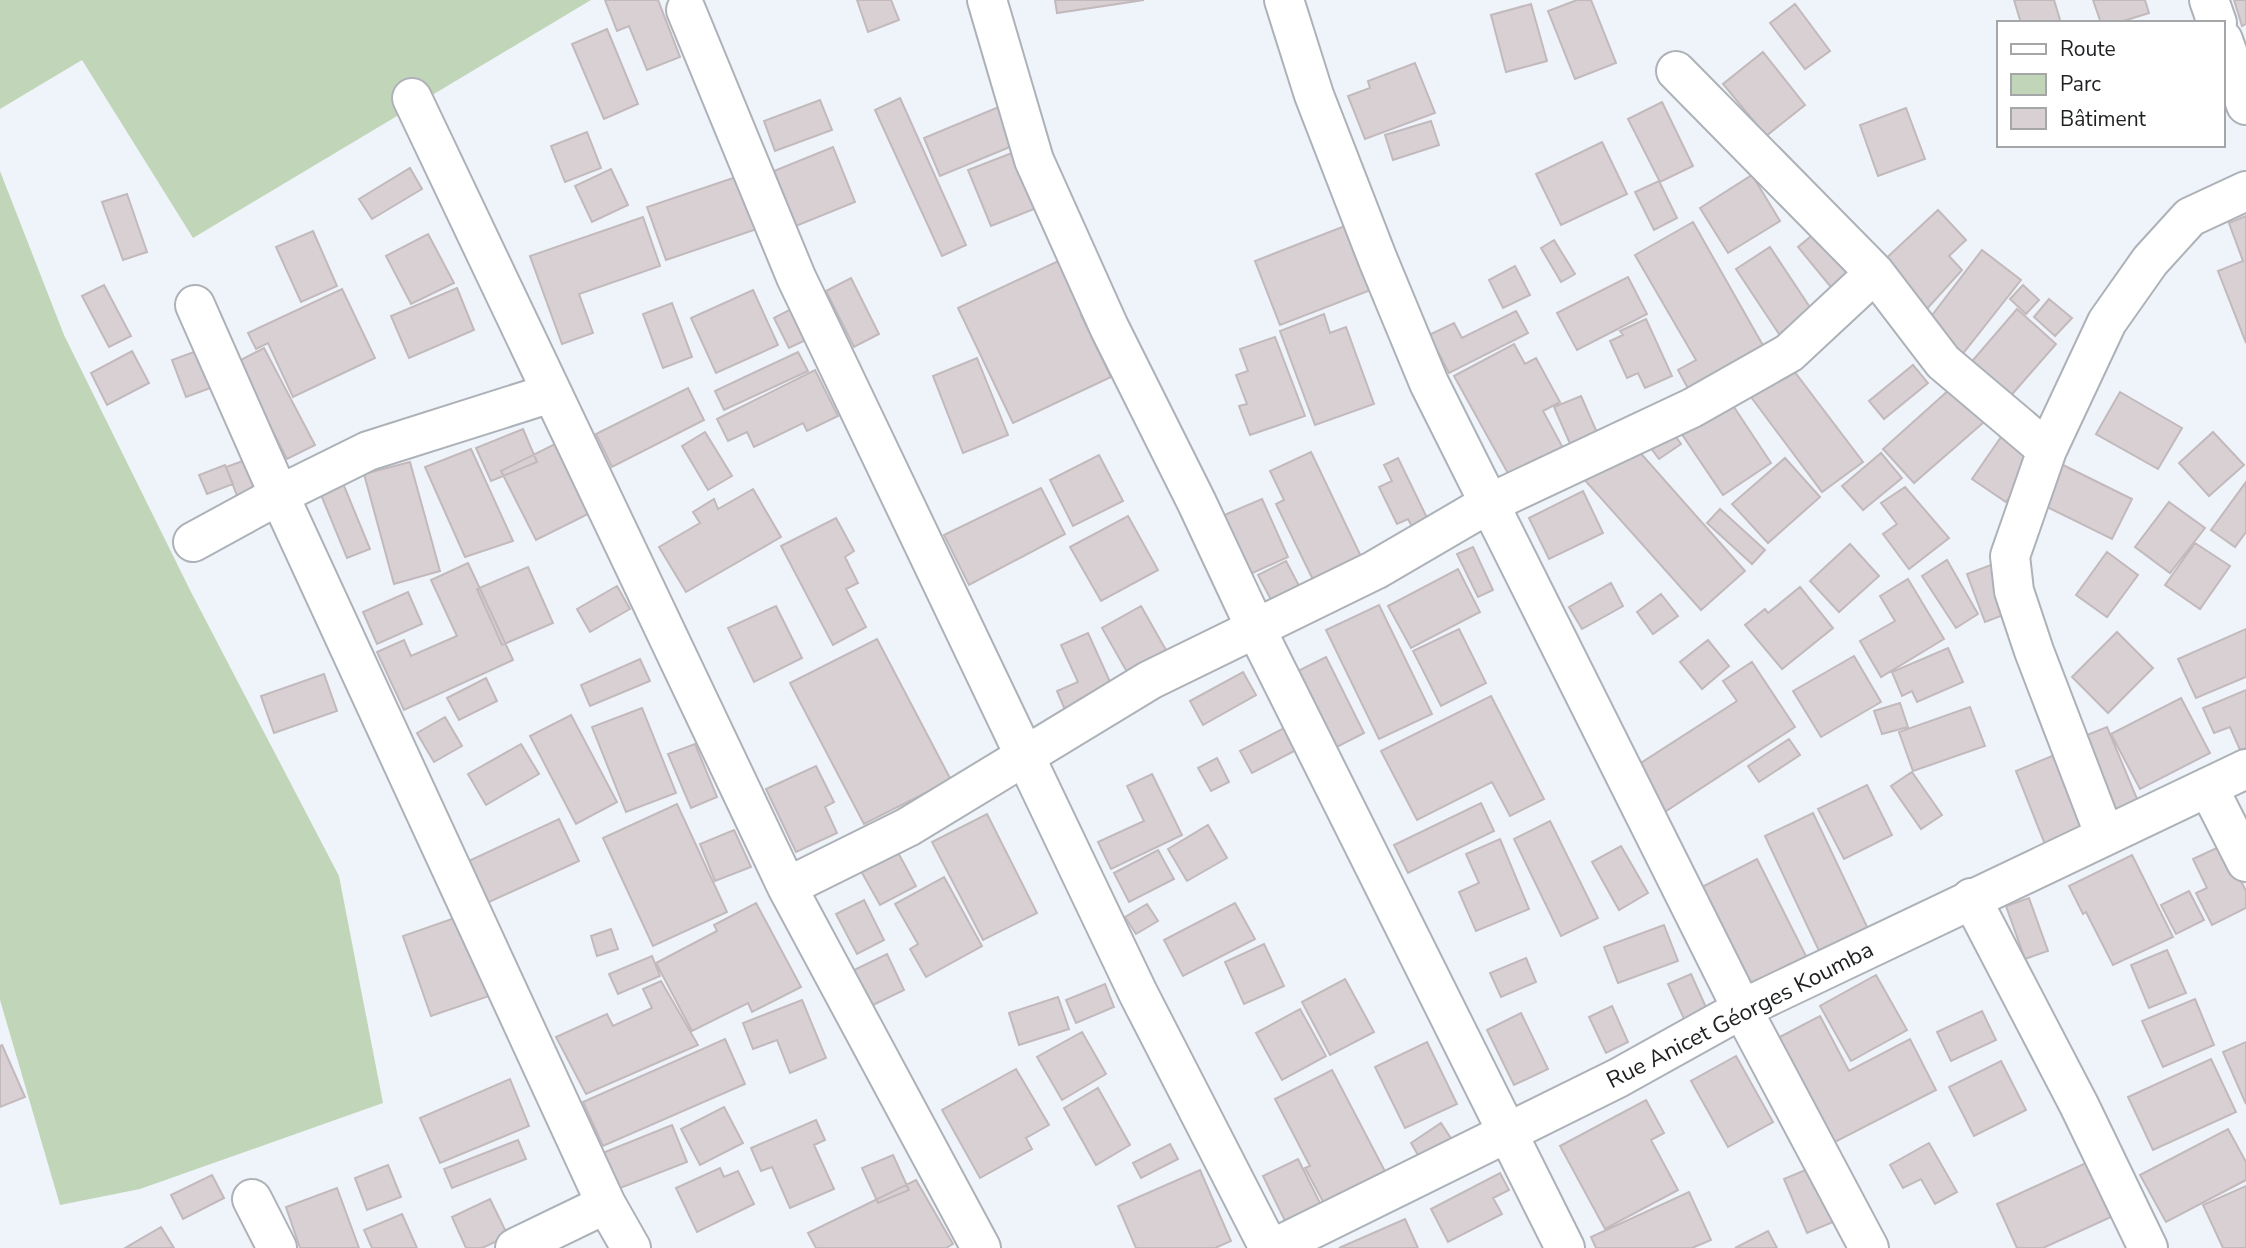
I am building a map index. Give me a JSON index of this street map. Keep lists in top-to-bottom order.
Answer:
{
  "streets": {
    "street": ["Rue Anicet Géorges Koumba"]
  },
  "legend": ["Route", "Parc", "Bâtiment"]
}
